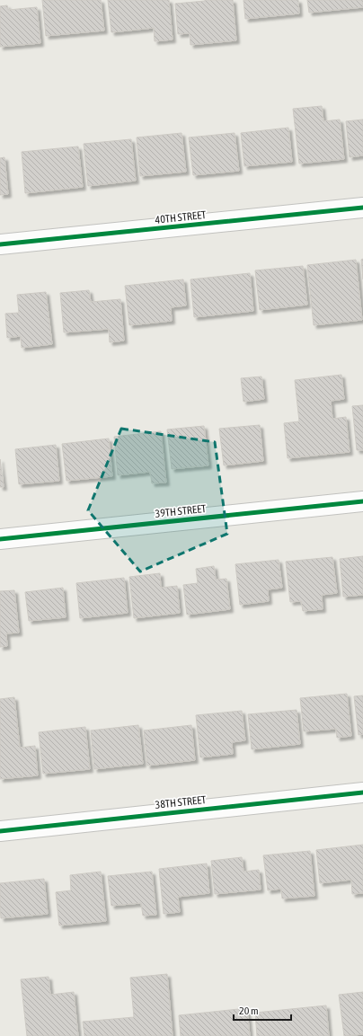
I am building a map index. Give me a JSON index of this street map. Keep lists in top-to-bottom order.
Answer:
{
  "streets": {
    "street": ["40TH STREET", "39TH STREET", "38TH STREET"]
  },
  "scale_bar": "20 m"
}
